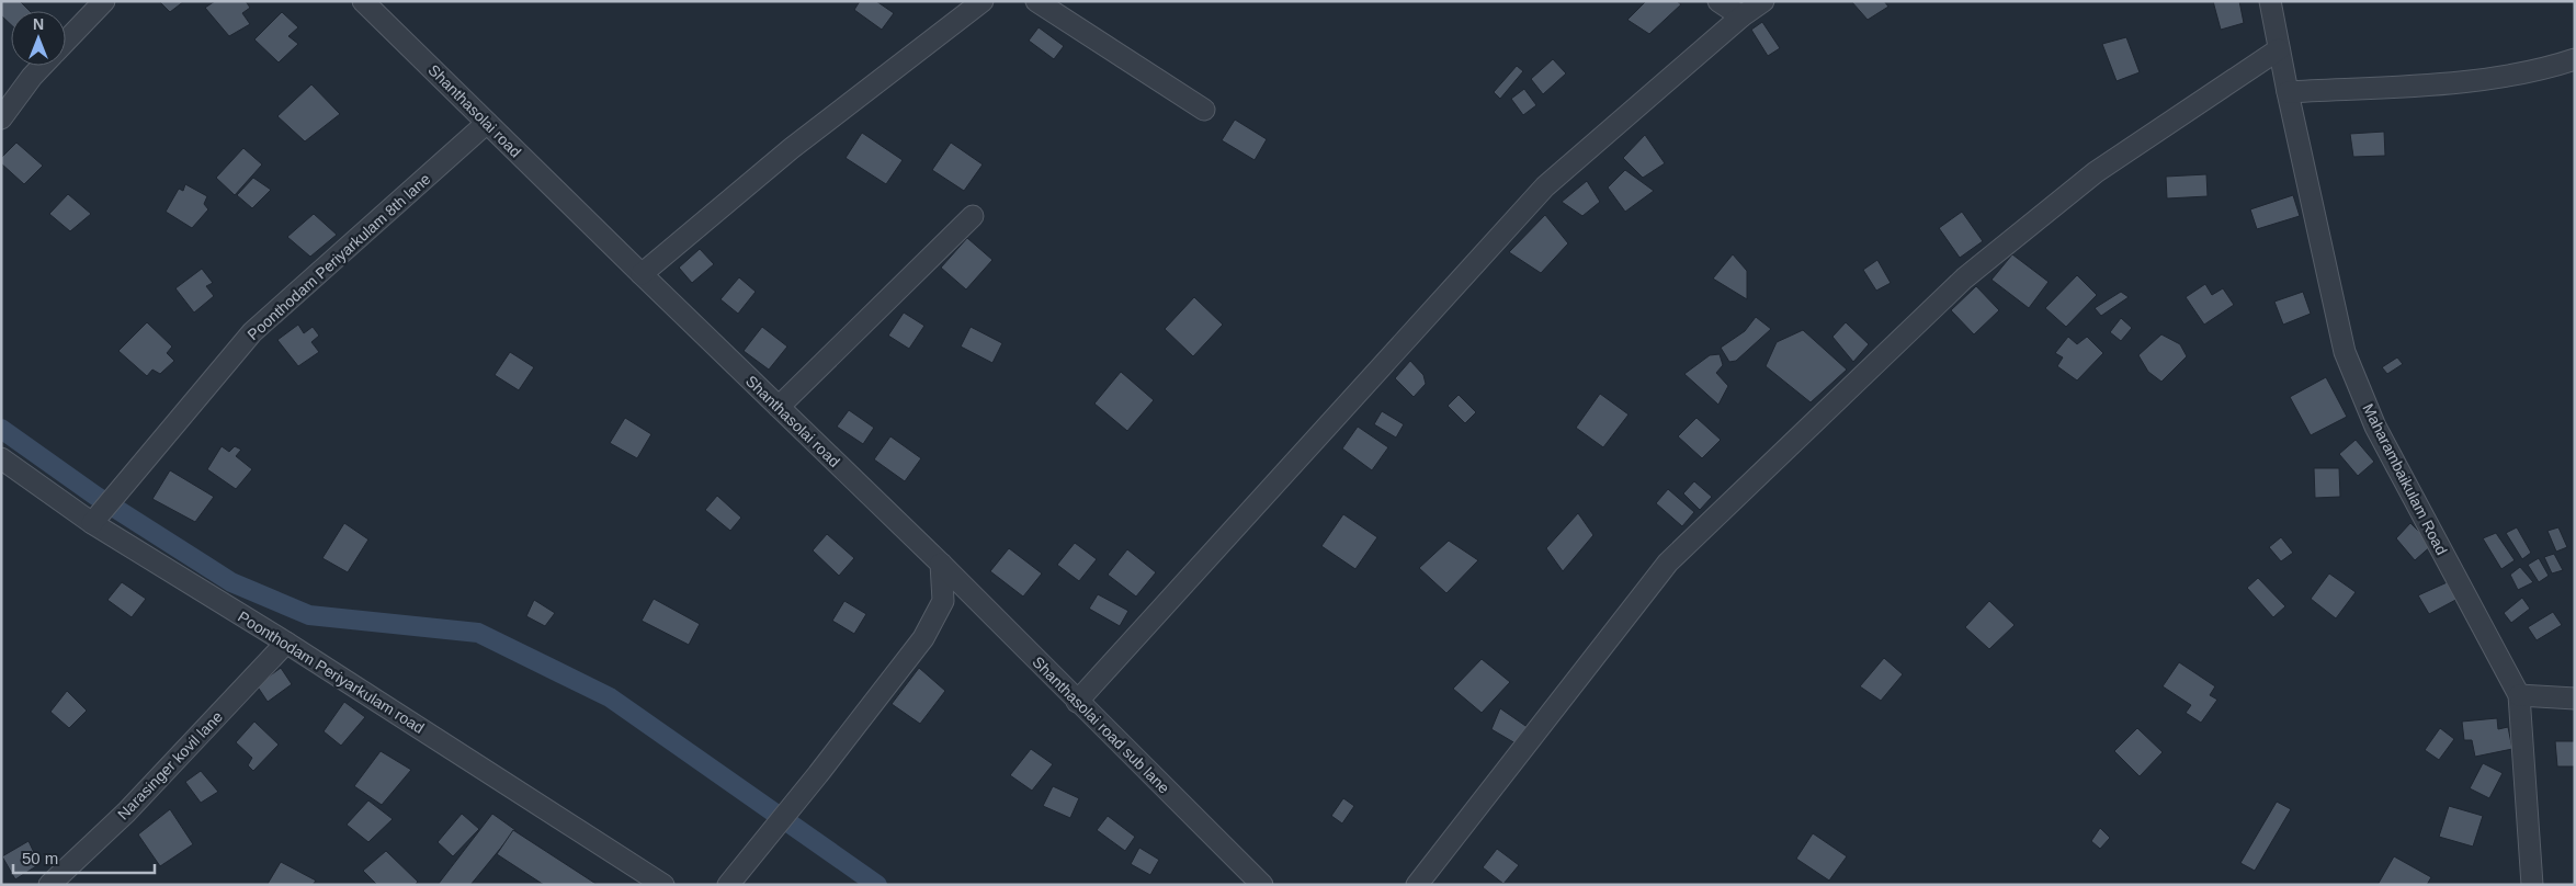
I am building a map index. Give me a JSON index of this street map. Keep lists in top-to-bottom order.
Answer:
{
  "streets": {
    "street": [
      "Shanthasolai road",
      "Poonthodam Periyarkulam 8th lane",
      "Maharambaikulam Road",
      "Poonthodam Periyarkulam road",
      "Shanthasolai road sub lane",
      "Narasinger kovil lane"
    ]
  },
  "crossings": [
    ["Shanthasolai road", "Poonthodam Periyarkulam 8th lane"],
    ["Shanthasolai road", "Shanthasolai road sub lane"],
    ["Poonthodam Periyarkulam 8th lane", "Poonthodam Periyarkulam road"],
    ["Poonthodam Periyarkulam road", "Narasinger kovil lane"]
  ],
  "scale_bar": "50 m",
  "north": "top"
}
